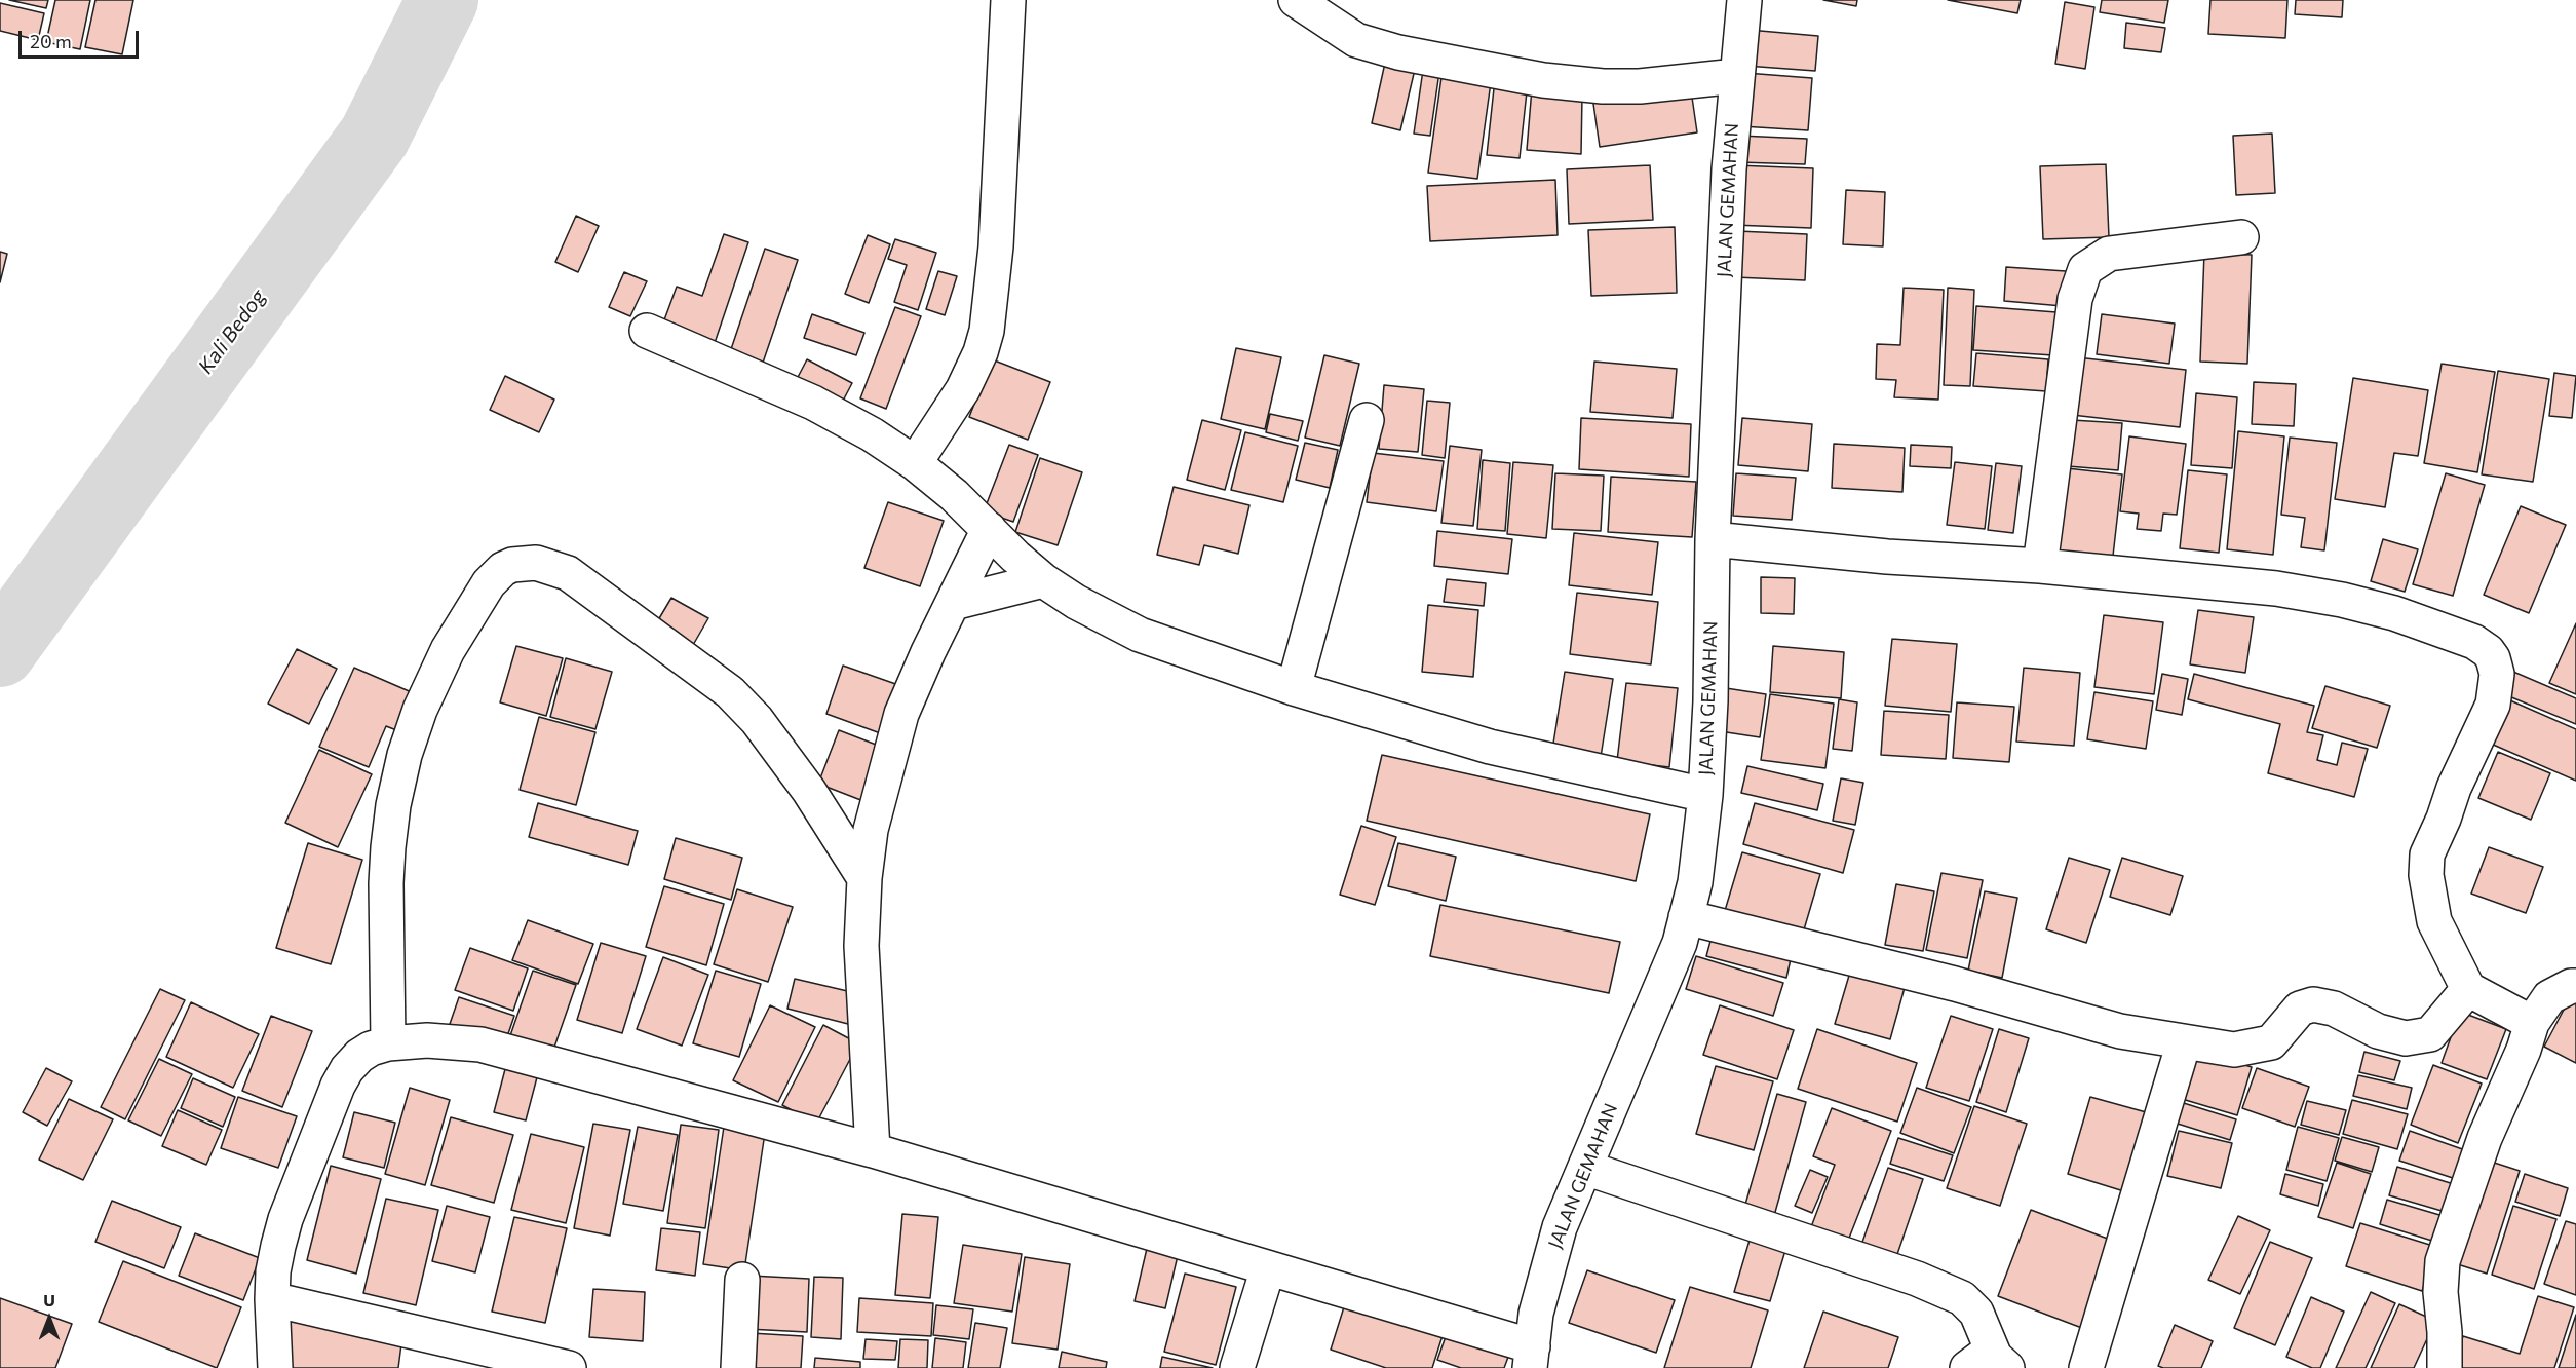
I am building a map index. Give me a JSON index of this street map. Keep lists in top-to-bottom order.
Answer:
{
  "streets": {
    "street": ["JALAN GEMAHAN"]
  },
  "water": ["Kali Bedog"],
  "scale_bar": "20 m",
  "north": "top"
}
